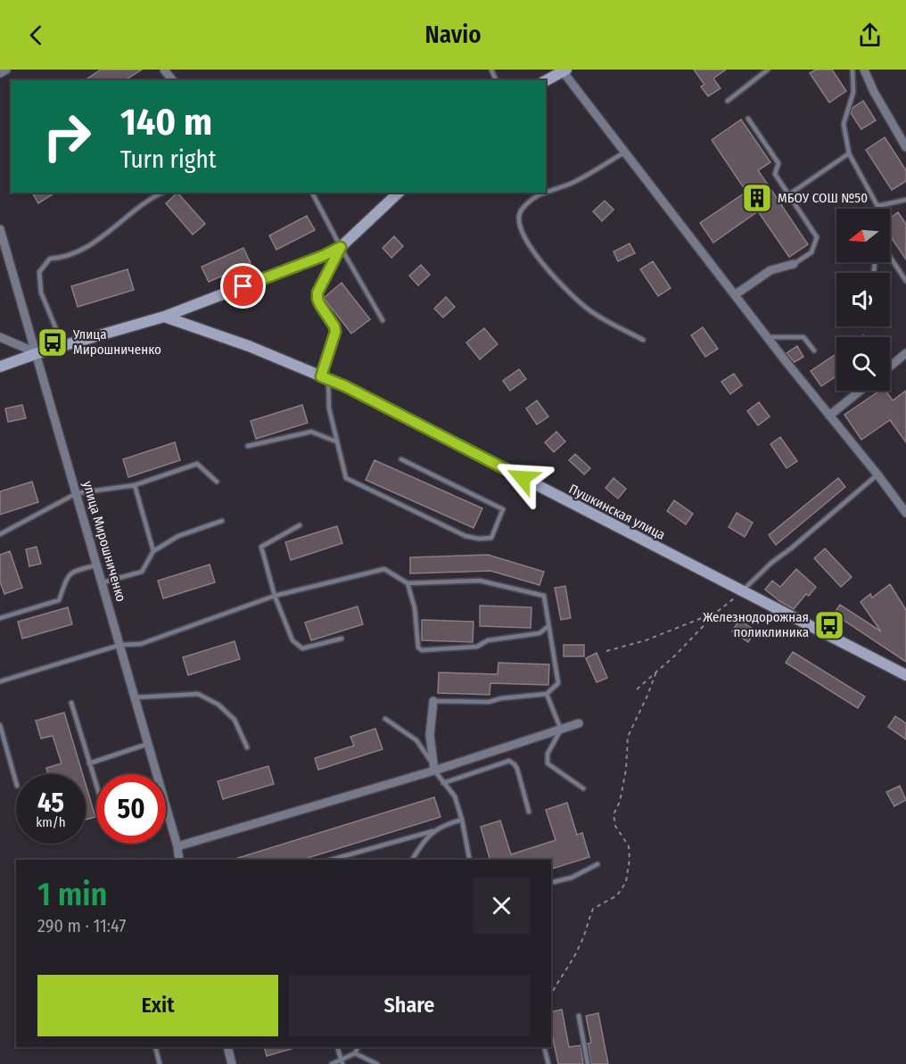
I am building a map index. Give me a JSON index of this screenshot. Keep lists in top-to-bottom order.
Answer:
{
  "streets": {
    "main road": ["Пушкинская улица"],
    "street": ["улица Мирошниченко"]
  },
  "places": {
    "building": ["МБОУ СОШ №50"],
    "bus stop": ["Улица Мирошниченко", "Железнодорожная поликлиника"]
  },
  "north": "left",
  "page": {
    "header": "Navio",
    "turn": ["140 m", "Turn right"],
    "speed": "45 km/h",
    "limit": "50",
    "heading": ["1 min", "290 m · 11:47"],
    "buttons": ["Exit", "Share"]
  }
}
